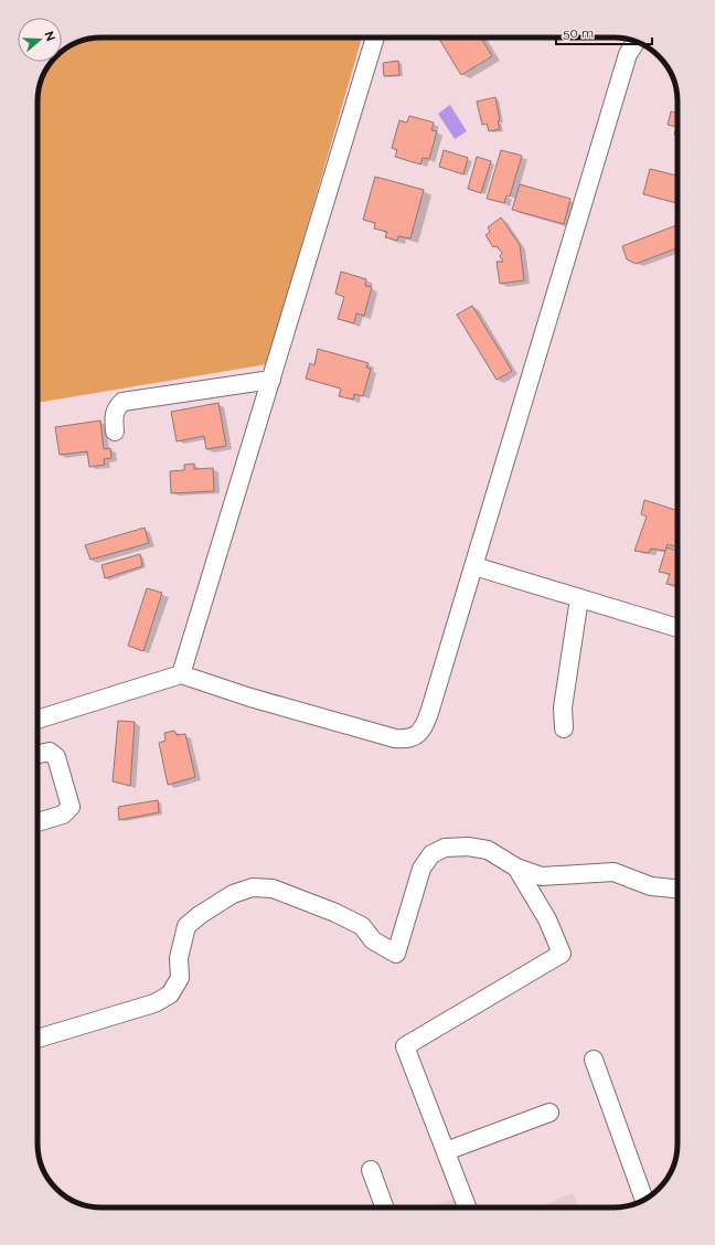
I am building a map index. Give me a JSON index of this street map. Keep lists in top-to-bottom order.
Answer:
{
  "scale_bar": "50 m",
  "north": "right"
}
